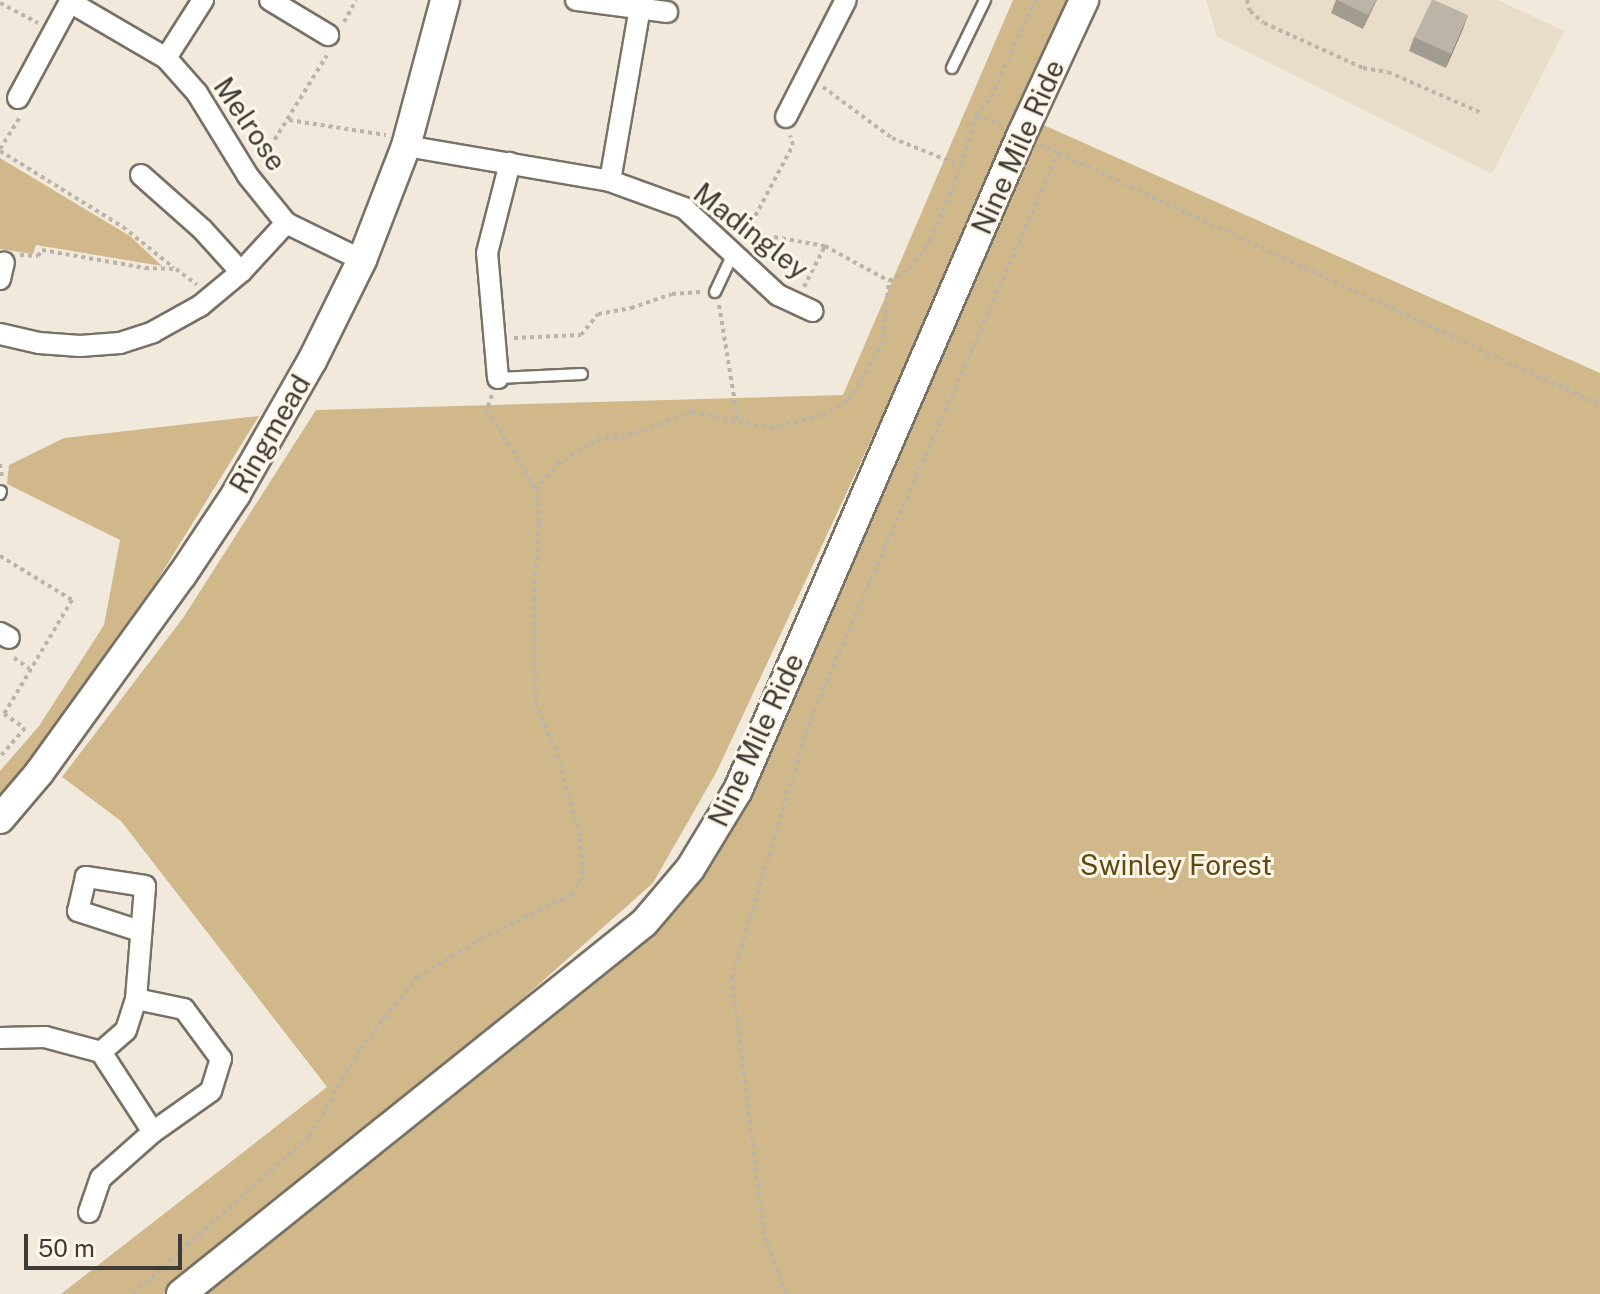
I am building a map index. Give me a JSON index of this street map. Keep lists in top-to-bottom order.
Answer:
{
  "streets": {
    "main road": ["Nine Mile Ride", "Ringmead"],
    "street": ["Melrose", "Madingley"]
  },
  "crossings": [
    ["Melrose", "Ringmead"],
    ["Madingley", "Ringmead"]
  ],
  "parks": ["Swinley Forest"],
  "scale_bar": "50 m"
}
